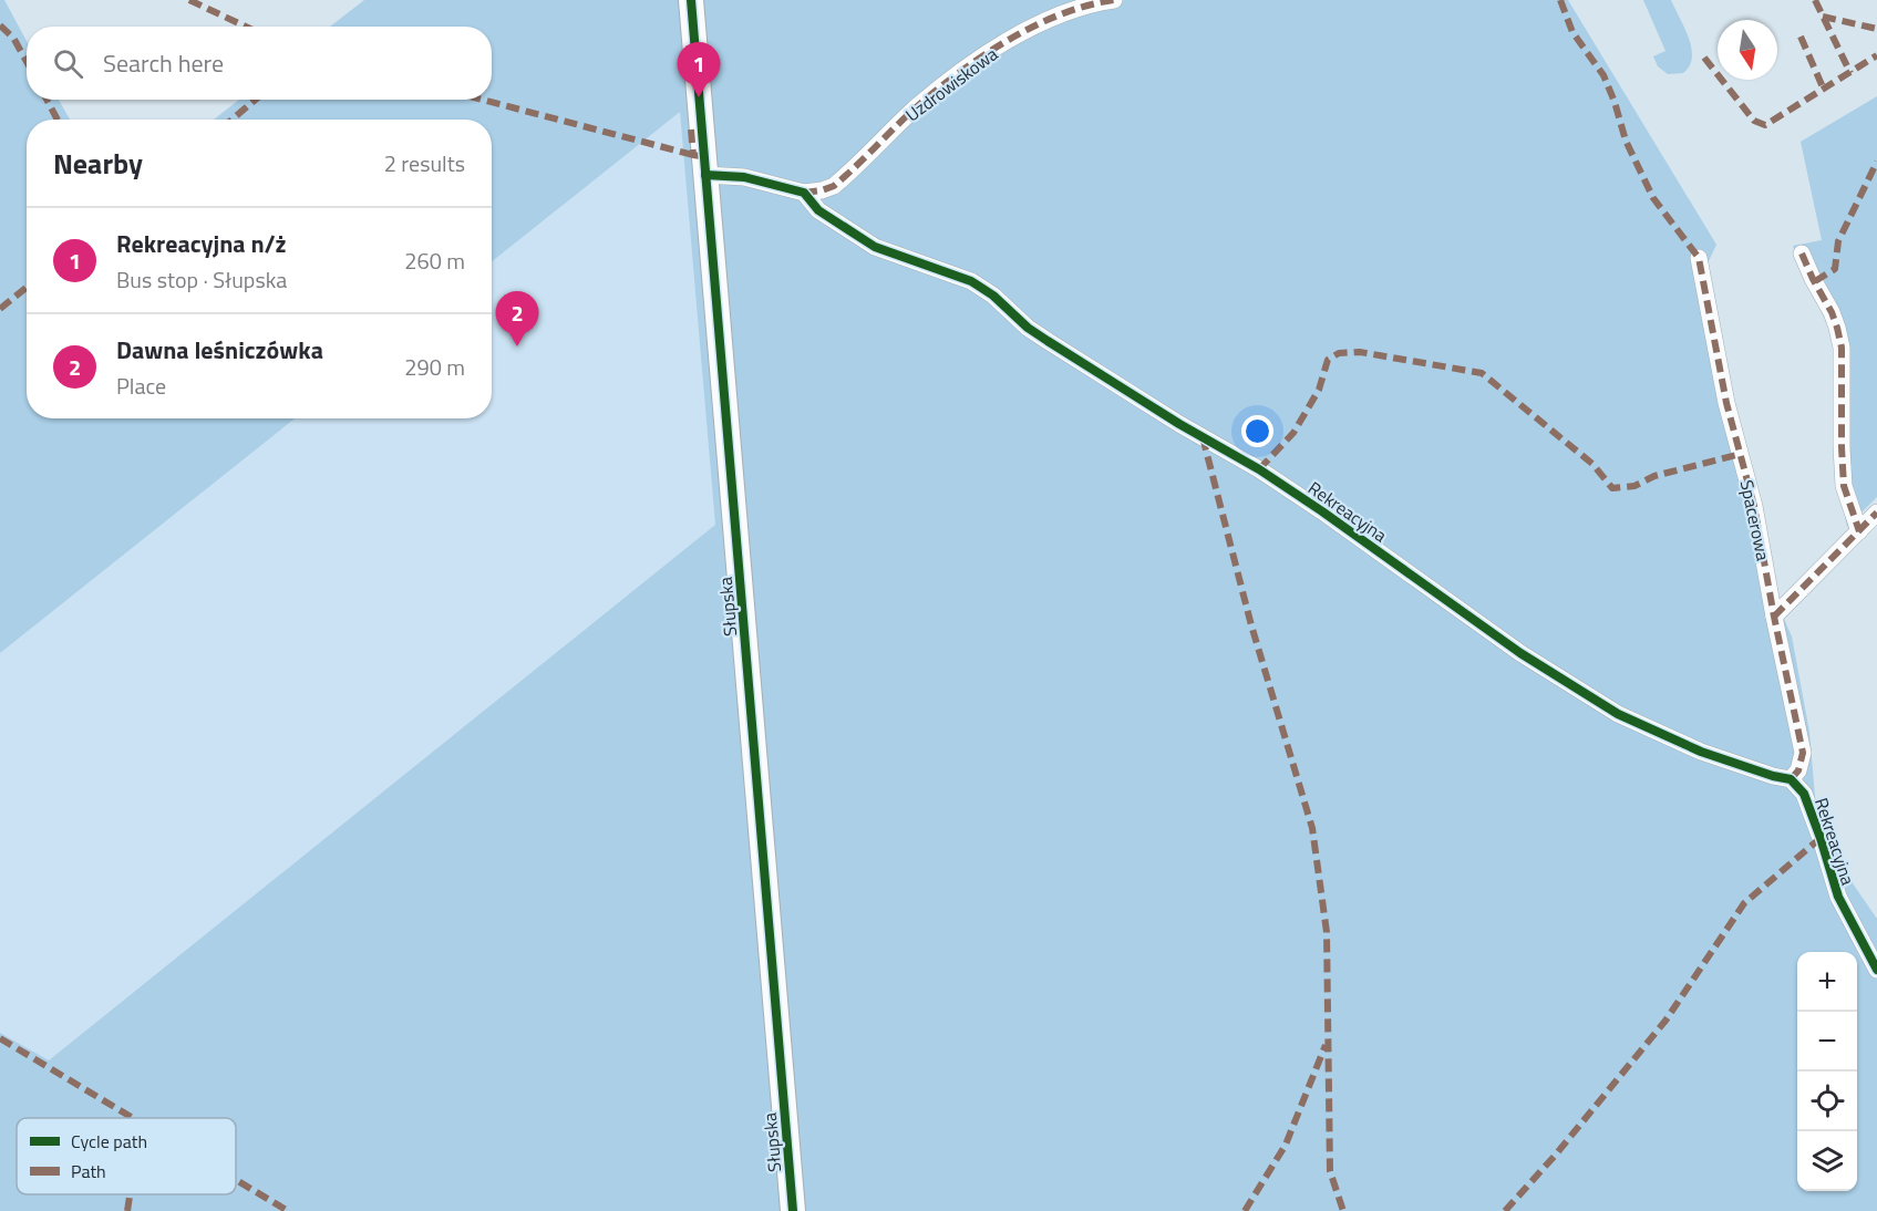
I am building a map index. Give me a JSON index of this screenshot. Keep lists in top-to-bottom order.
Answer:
{
  "streets": {
    "street": [
      "Uzdrowiskowa",
      "Rekreacyjna",
      "Spacerowa",
      "Słupska"
    ]
  },
  "crossings": [
    ["Uzdrowiskowa", "Rekreacyjna"],
    ["Rekreacyjna", "Spacerowa"],
    ["Rekreacyjna", "Słupska"]
  ],
  "legend": ["Cycle path", "Path"],
  "north": "bottom",
  "page": {
    "search": "Search here",
    "pins": ["1", "2"],
    "heading": ["Nearby", "2 results"],
    "list": [
      {
        "mark": "1",
        "name": "Rekreacyjna n/ż",
        "note": "Bus stop · Słupska",
        "value": "260 m"
      },
      {
        "mark": "2",
        "name": "Dawna leśniczówka",
        "note": "Place",
        "value": "290 m"
      }
    ],
    "map_buttons": ["+", "−"]
  }
}
